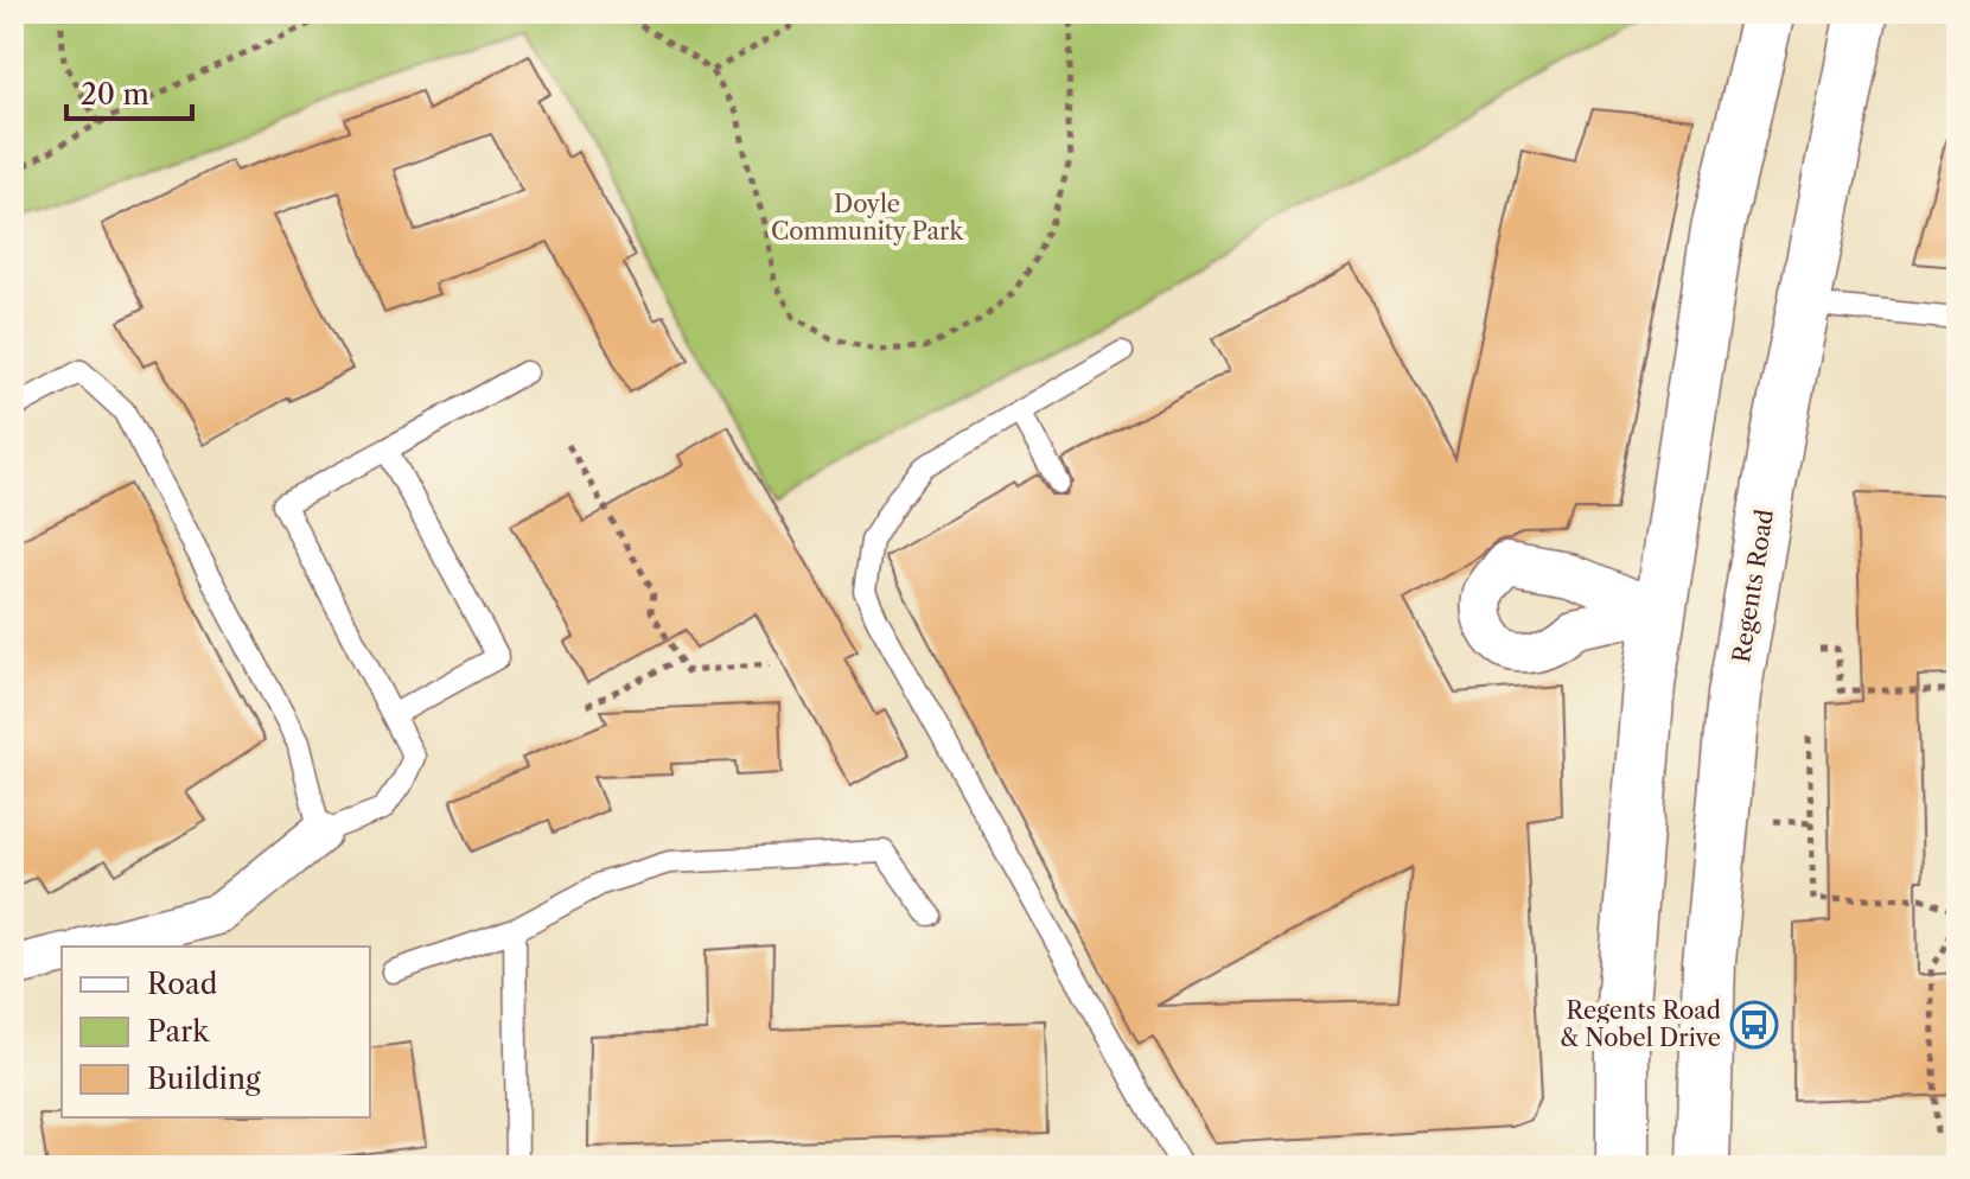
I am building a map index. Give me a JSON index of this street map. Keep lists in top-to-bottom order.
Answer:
{
  "streets": {
    "street": ["Regents Road"]
  },
  "parks": ["Doyle Community Park"],
  "places": {
    "bus stop": ["Regents Road & Nobel Drive"]
  },
  "legend": ["Road", "Park", "Building"],
  "scale_bar": "20 m"
}
